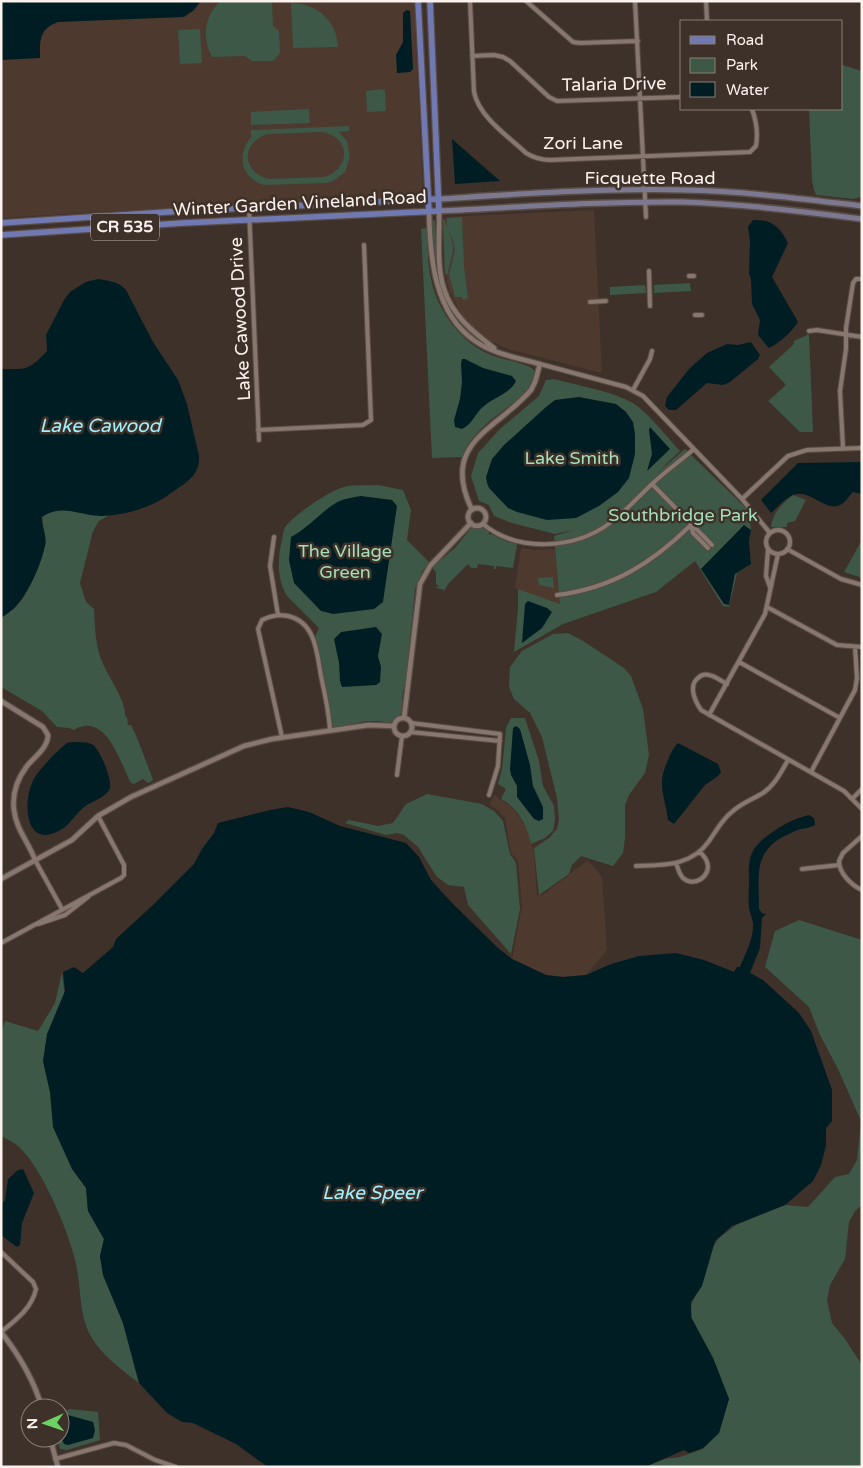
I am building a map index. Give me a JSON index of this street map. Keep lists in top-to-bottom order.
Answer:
{
  "streets": {
    "main road": ["Ficquette Road", "Winter Garden Vineland Road", "CR 535"],
    "street": ["Talaria Drive", "Zori Lane", "Lake Cawood Drive"]
  },
  "crossings": [
    ["Talaria Drive", "Zori Lane"],
    ["Ficquette Road", "Winter Garden Vineland Road"],
    ["Winter Garden Vineland Road", "Lake Cawood Drive"]
  ],
  "water": ["Lake Cawood", "Lake Speer"],
  "parks": ["Lake Smith", "Southbridge Park", "The Village Green"],
  "legend": ["Road", "Park", "Water"],
  "north": "left"
}
